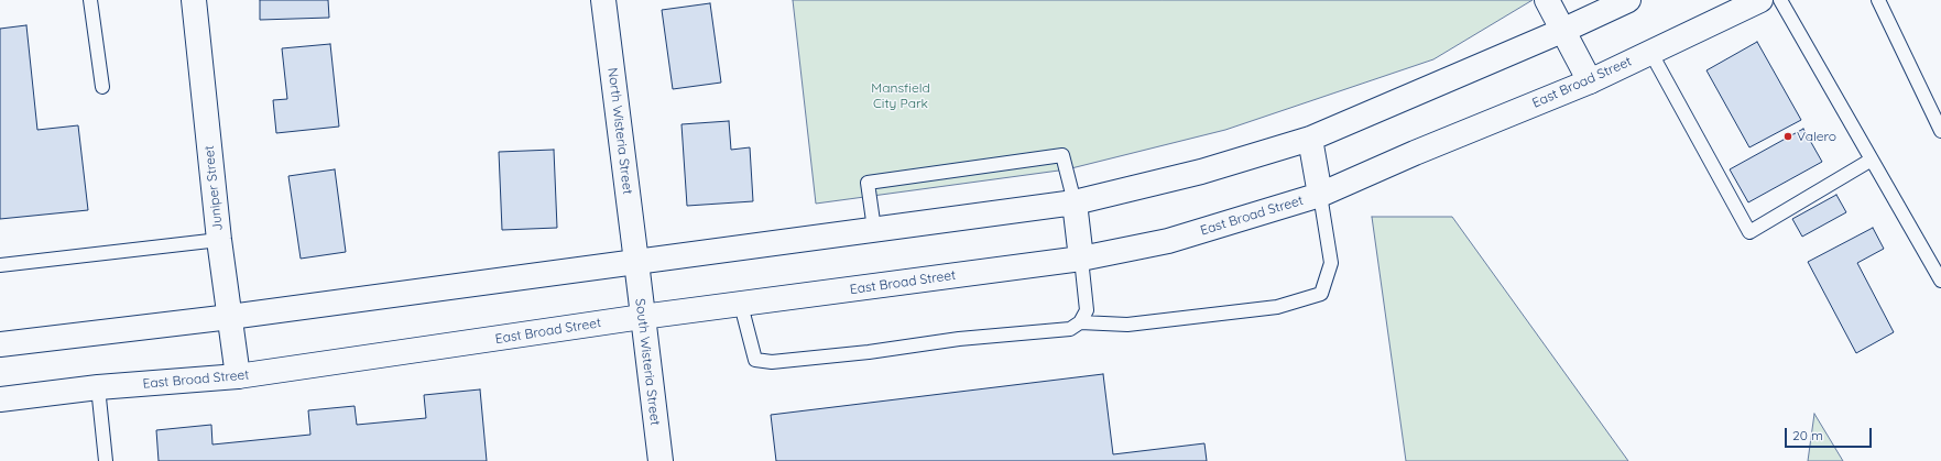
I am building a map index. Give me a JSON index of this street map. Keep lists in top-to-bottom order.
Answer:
{
  "streets": {
    "main road": [
      "East Broad Street",
      "North Wisteria Street",
      "Juniper Street",
      "South Wisteria Street"
    ]
  },
  "crossings": [
    ["East Broad Street", "Juniper Street"],
    ["East Broad Street", "South Wisteria Street"],
    ["North Wisteria Street", "South Wisteria Street"]
  ],
  "parks": ["Mansfield City Park"],
  "places": ["Valero"],
  "scale_bar": "20 m"
}
